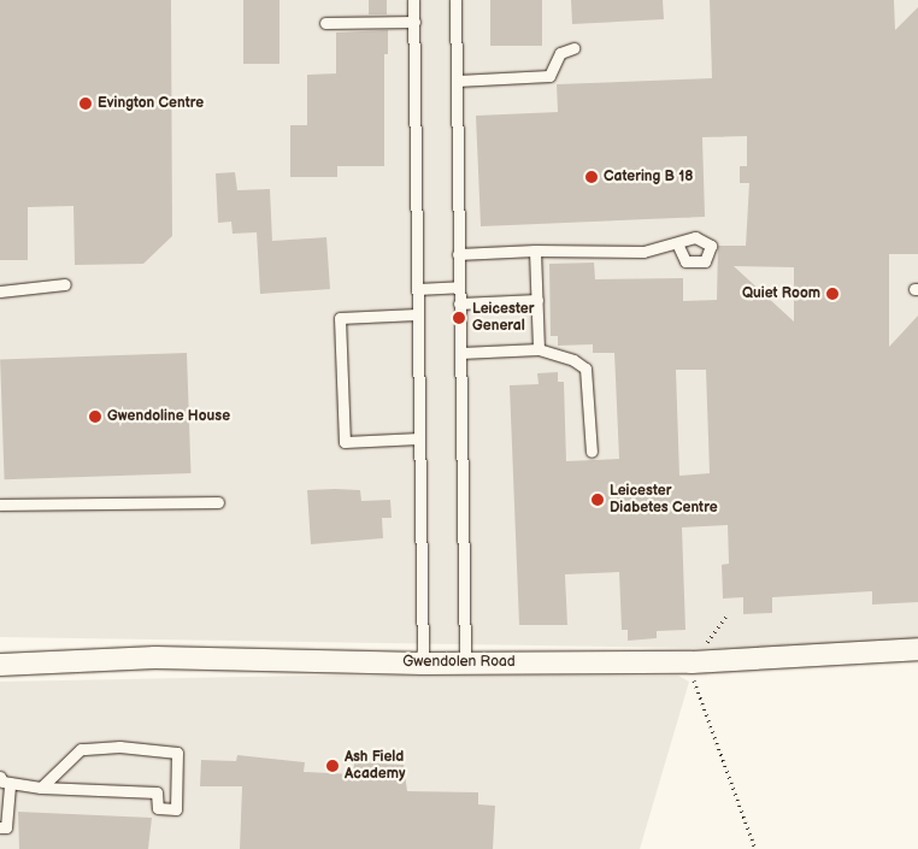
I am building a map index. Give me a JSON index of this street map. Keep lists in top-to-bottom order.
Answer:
{
  "streets": {
    "street": ["Gwendolen Road"]
  },
  "places": [
    "Evington Centre",
    "Catering B 18",
    "Quiet Room",
    "Leicester General",
    "Gwendoline House",
    "Leicester Diabetes Centre",
    "Ash Field Academy"
  ]
}
